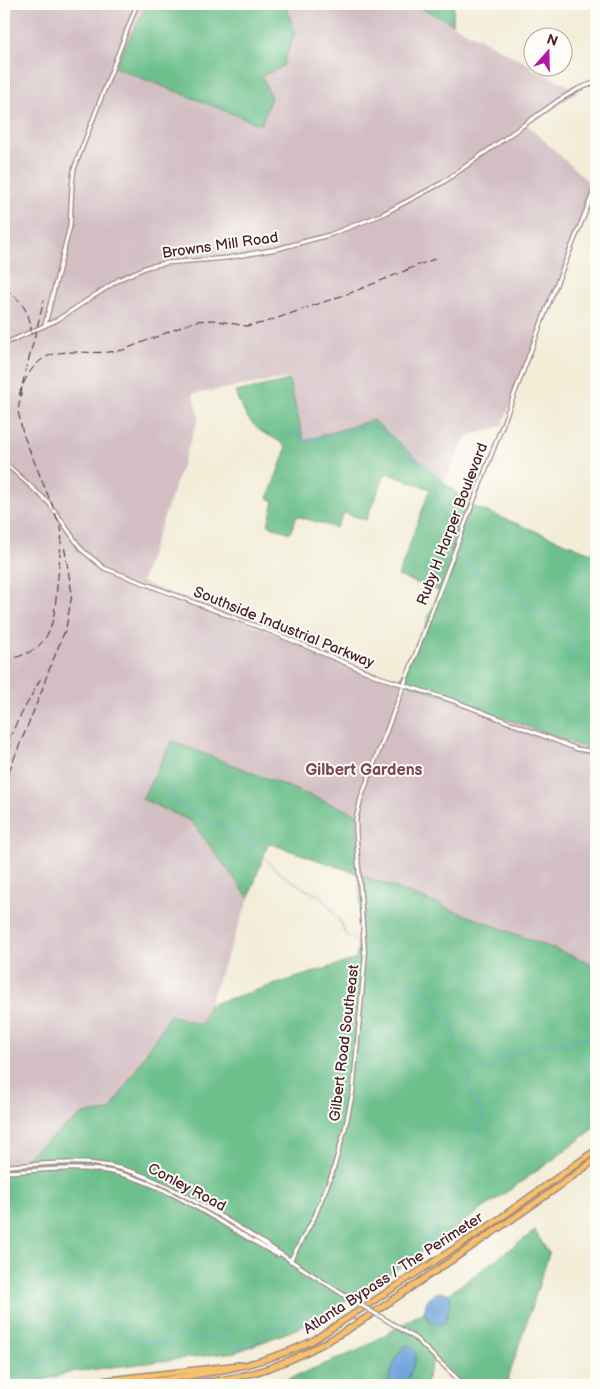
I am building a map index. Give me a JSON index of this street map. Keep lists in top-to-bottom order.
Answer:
{
  "streets": {
    "highway": ["Atlanta Bypass / The Perimeter"],
    "street": [
      "Browns Mill Road",
      "Ruby H Harper Boulevard",
      "Southside Industrial Parkway",
      "Gilbert Road Southeast",
      "Conley Road"
    ]
  },
  "crossings": [
    ["Ruby H Harper Boulevard", "Southside Industrial Parkway"],
    ["Ruby H Harper Boulevard", "Gilbert Road Southeast"],
    ["Gilbert Road Southeast", "Conley Road"]
  ],
  "districts": ["Gilbert Gardens"],
  "north": "top"
}
